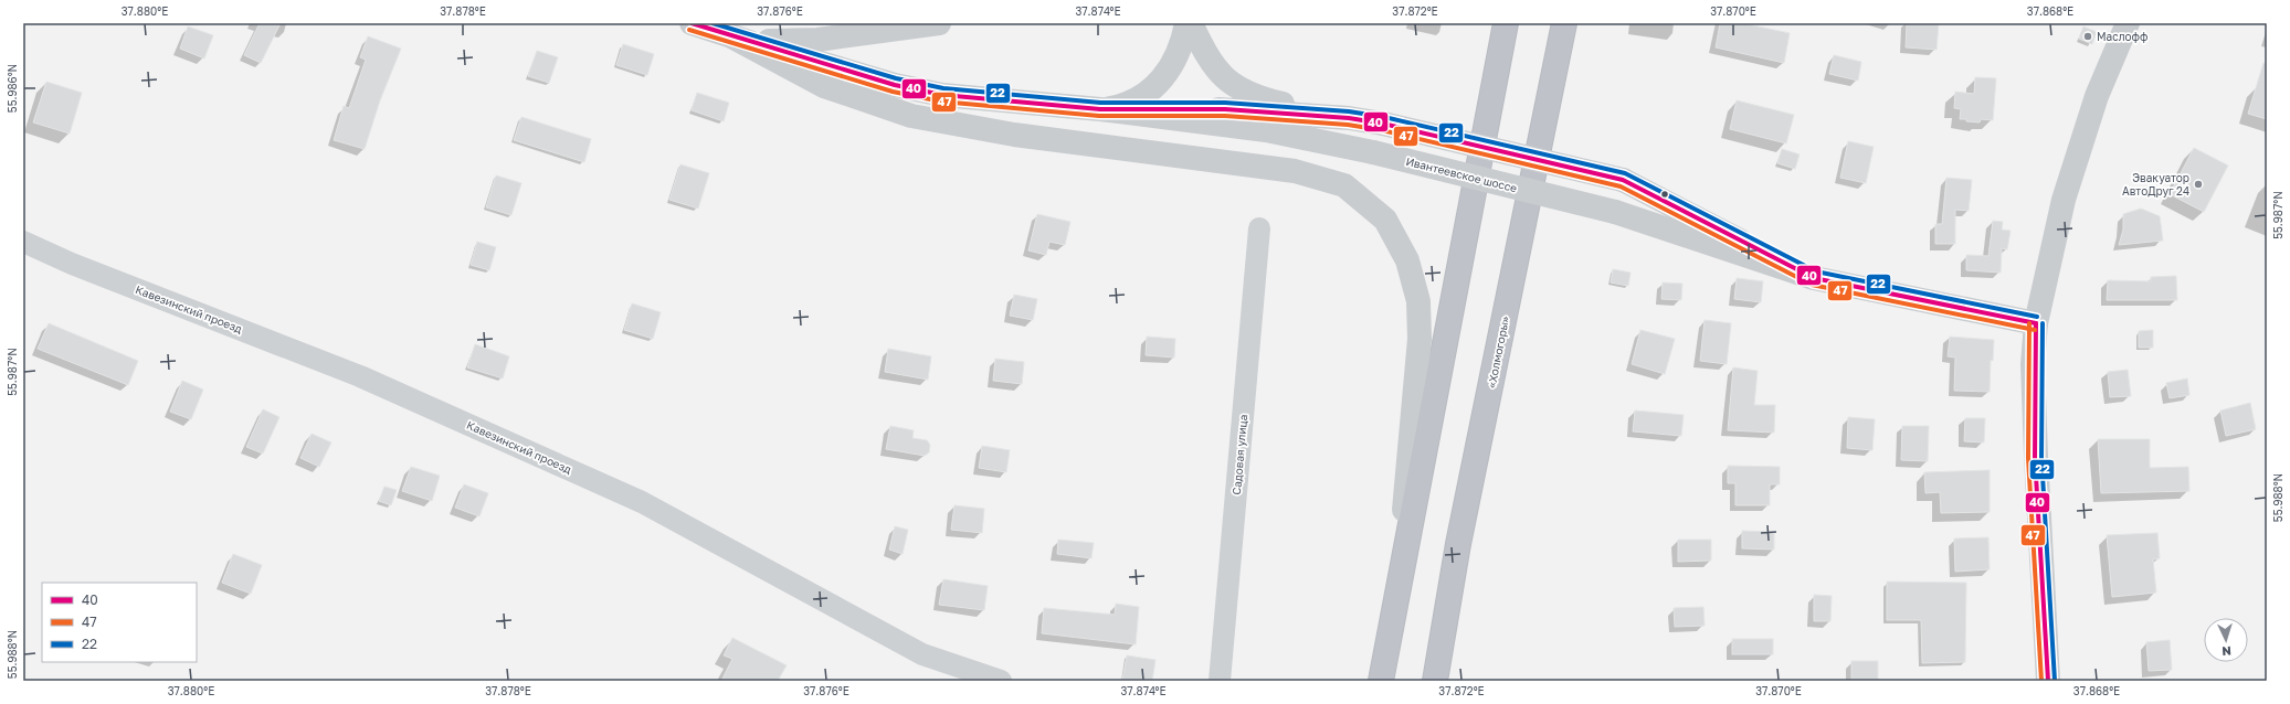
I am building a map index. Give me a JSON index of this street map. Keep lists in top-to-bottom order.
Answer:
{
  "streets": {
    "highway": ["«Холмогоры»"],
    "main road": ["Ивантеевское шоссе"],
    "street": ["Кавезинский проезд", "Садовая улица"]
  },
  "places": ["Маслофф", "Эвакуатор АвтоДруг 24"],
  "lines": ["transit line 40", "transit line 22", "transit line 47"],
  "legend": ["40", "47", "22"],
  "north": "bottom",
  "coordinates": [
    "37.880°E",
    "37.878°E",
    "37.876°E",
    "37.874°E",
    "37.872°E",
    "37.870°E",
    "37.868°E",
    "55.986°N",
    "55.987°N",
    "55.988°N"
  ]
}
